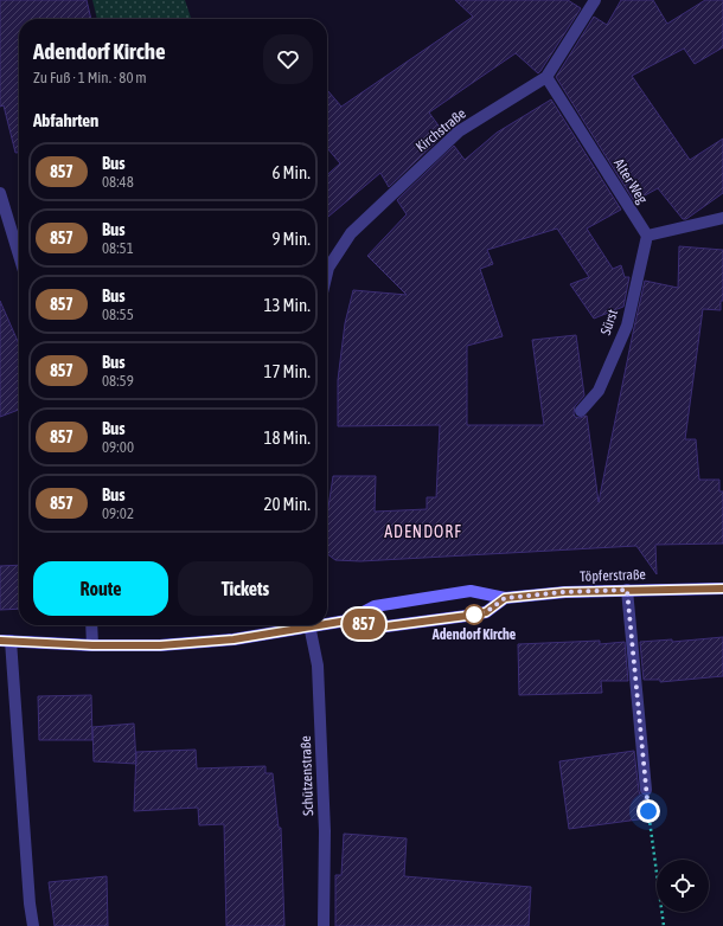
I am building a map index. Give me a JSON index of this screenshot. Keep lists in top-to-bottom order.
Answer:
{
  "streets": {
    "main road": ["Töpferstraße"],
    "street": [
      "Kirchstraße",
      "Alter Weg",
      "Sürst",
      "Schützenstraße"
    ]
  },
  "crossings": [
    ["Kirchstraße", "Alter Weg"],
    ["Alter Weg", "Sürst"]
  ],
  "districts": ["ADENDORF"],
  "places": ["Adendorf Kirche"],
  "lines": ["bus line 857"],
  "page": {
    "on_map": "857",
    "heading": [
      ["Adendorf Kirche", "Zu Fuß · 1 Min. · 80 m"],
      "Abfahrten"
    ],
    "list": [
      {
        "mark": "857",
        "name": "Bus",
        "note": "08:48",
        "value": "6 Min."
      },
      {
        "mark": "857",
        "name": "Bus",
        "note": "08:51",
        "value": "9 Min."
      },
      {
        "mark": "857",
        "name": "Bus",
        "note": "08:55",
        "value": "13 Min."
      },
      {
        "mark": "857",
        "name": "Bus",
        "note": "08:59",
        "value": "17 Min."
      },
      {
        "mark": "857",
        "name": "Bus",
        "note": "09:00",
        "value": "18 Min."
      },
      {
        "mark": "857",
        "name": "Bus",
        "note": "09:02",
        "value": "20 Min."
      }
    ],
    "buttons": ["Route", "Tickets"]
  }
}
